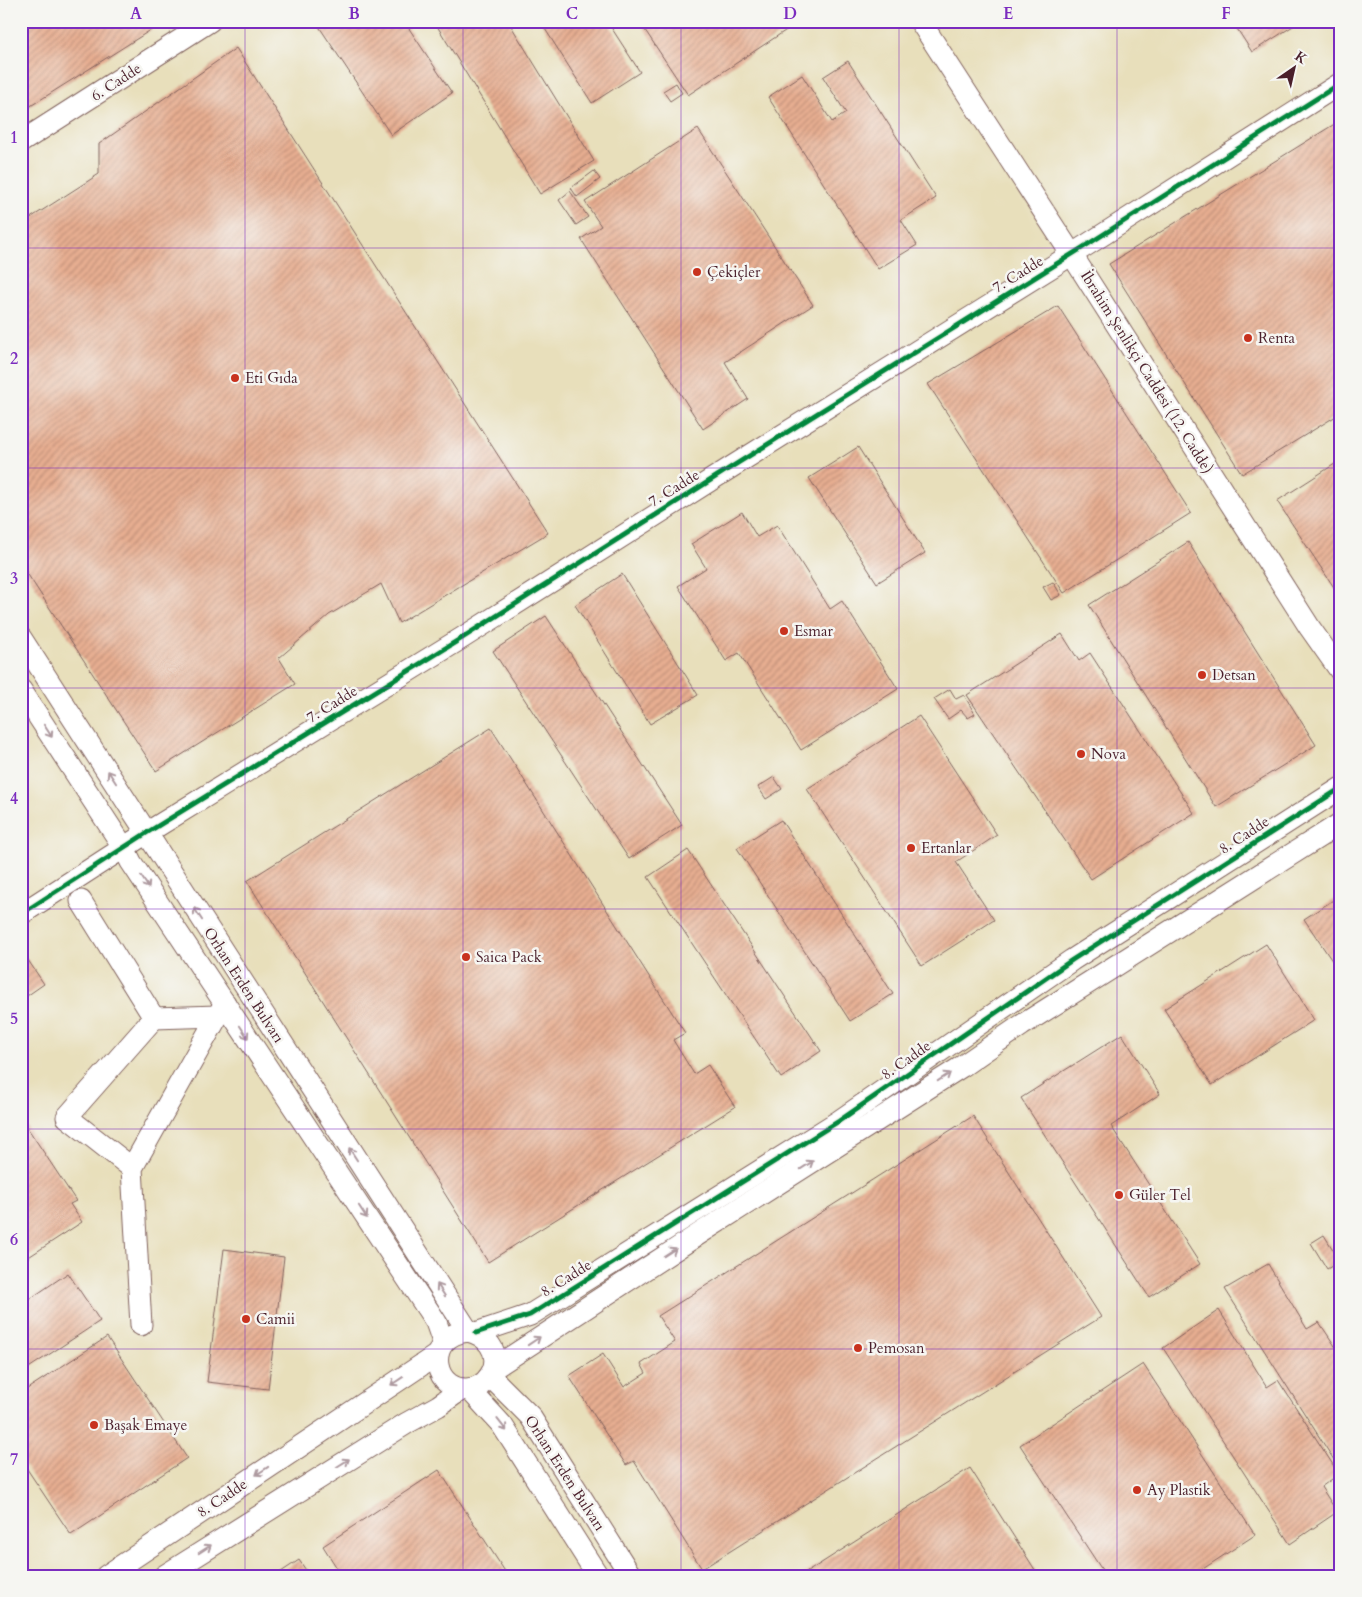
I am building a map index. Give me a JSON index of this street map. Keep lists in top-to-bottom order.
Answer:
{
  "streets": {
    "street": [
      "6. Cadde",
      "7. Cadde",
      "İbrahim Şenlikçi Caddesi (12. Cadde)",
      "8. Cadde",
      "Orhan Erden Bulvarı"
    ]
  },
  "crossings": [
    ["7. Cadde", "İbrahim Şenlikçi Caddesi (12. Cadde)"],
    ["7. Cadde", "Orhan Erden Bulvarı"],
    ["8. Cadde", "Orhan Erden Bulvarı"]
  ],
  "places": [
    "Çekiçler",
    "Renta",
    "Eti Gıda",
    "Esmar",
    "Detsan",
    "Nova",
    "Ertanlar",
    "Saica Pack",
    "Güler Tel",
    "Camii",
    "Pemosan",
    "Başak Emaye",
    "Ay Plastik"
  ],
  "north": "top right",
  "grid": {
    "columns": [
      "A",
      "B",
      "C",
      "D",
      "E",
      "F"
    ],
    "rows": [
      "1",
      "2",
      "3",
      "4",
      "5",
      "6",
      "7"
    ]
  }
}
